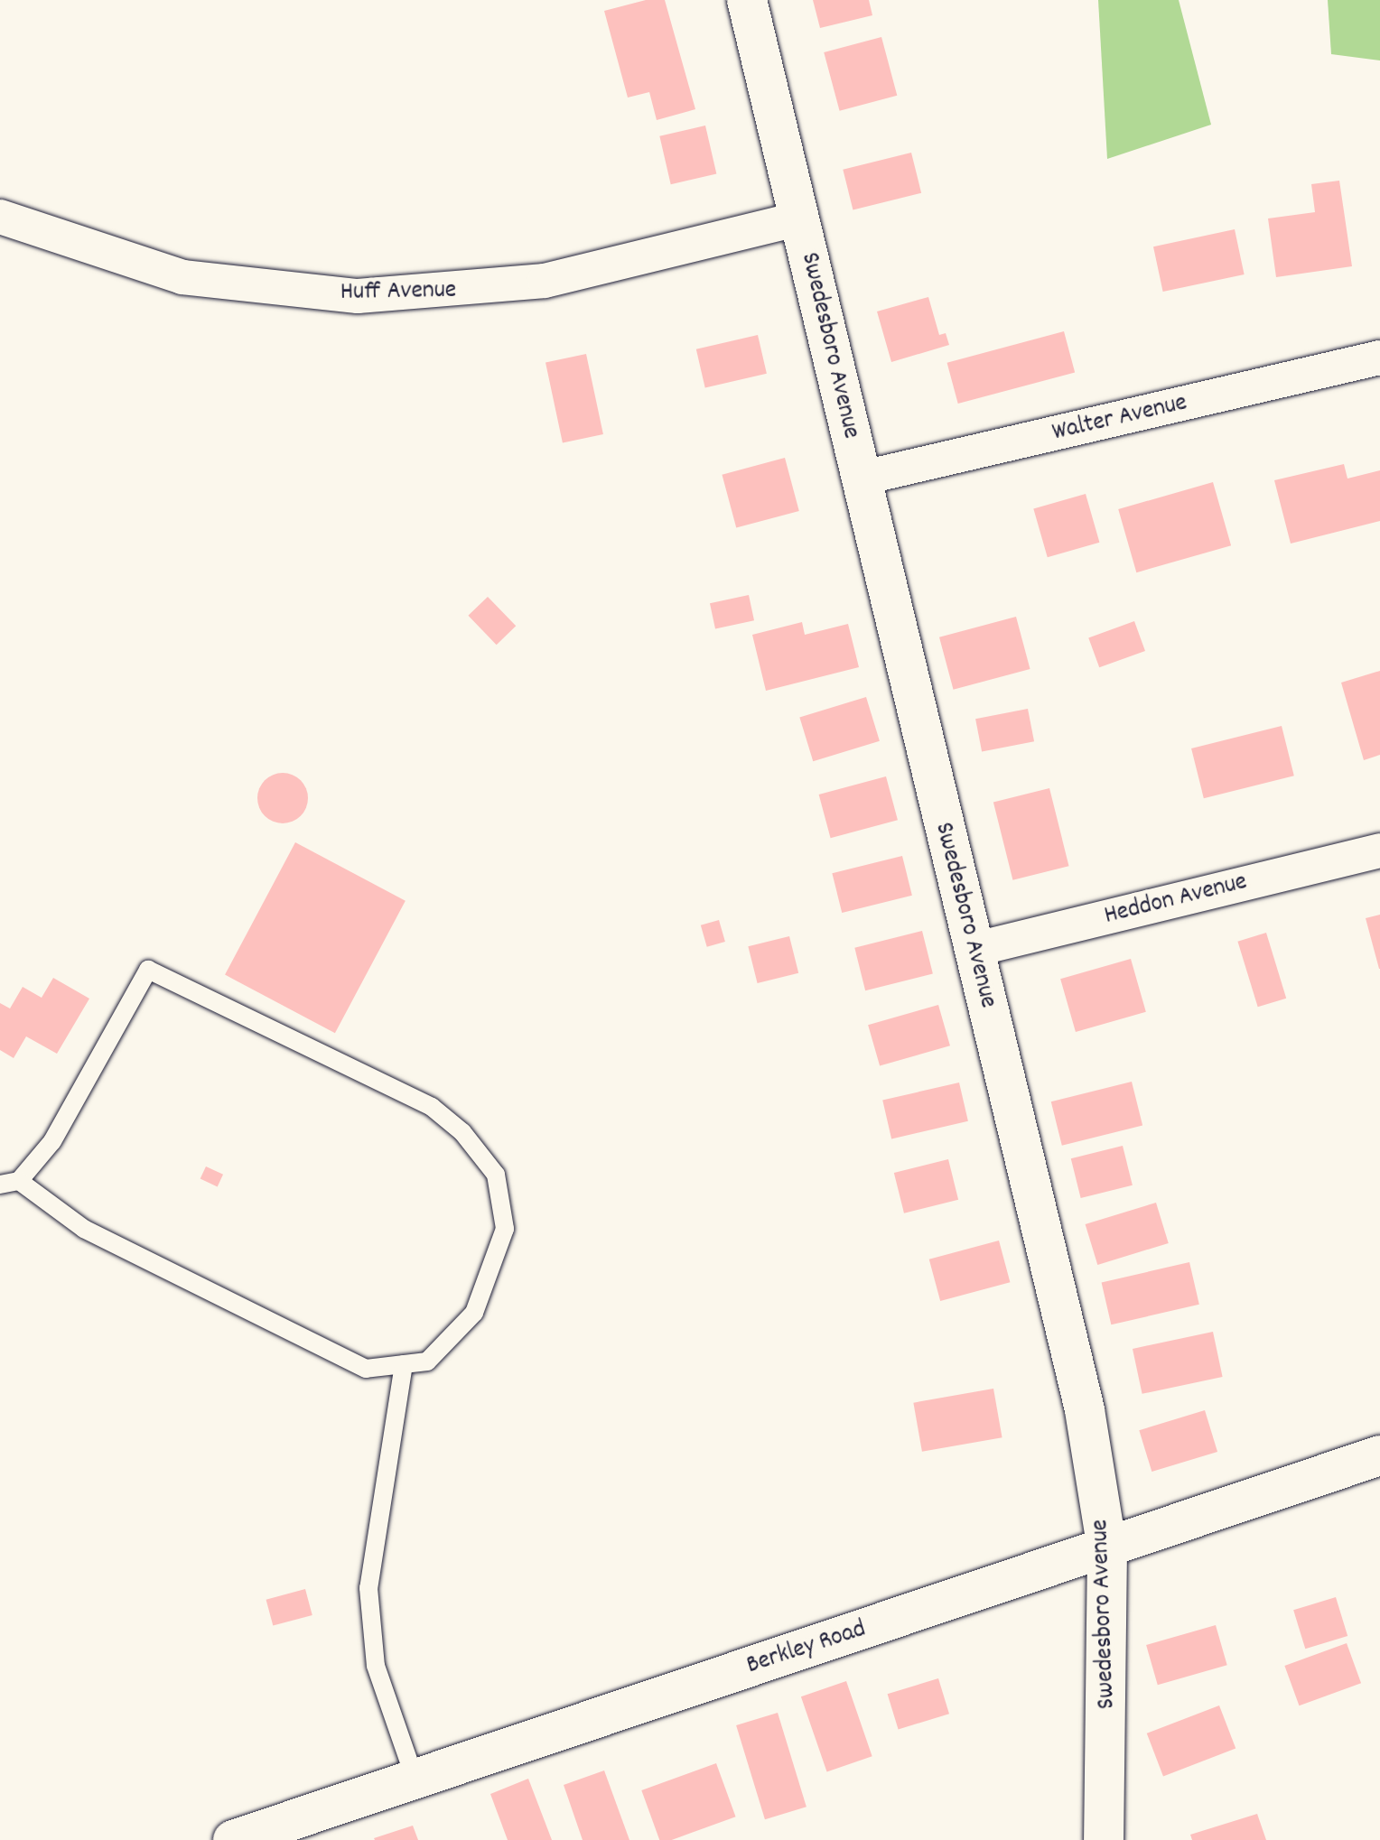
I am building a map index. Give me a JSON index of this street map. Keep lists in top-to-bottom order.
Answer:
{
  "streets": {
    "street": [
      "Huff Avenue",
      "Swedesboro Avenue",
      "Walter Avenue",
      "Heddon Avenue",
      "Berkley Road"
    ]
  },
  "crossings": [
    ["Huff Avenue", "Swedesboro Avenue"],
    ["Swedesboro Avenue", "Walter Avenue"],
    ["Swedesboro Avenue", "Heddon Avenue"],
    ["Swedesboro Avenue", "Berkley Road"]
  ]
}
